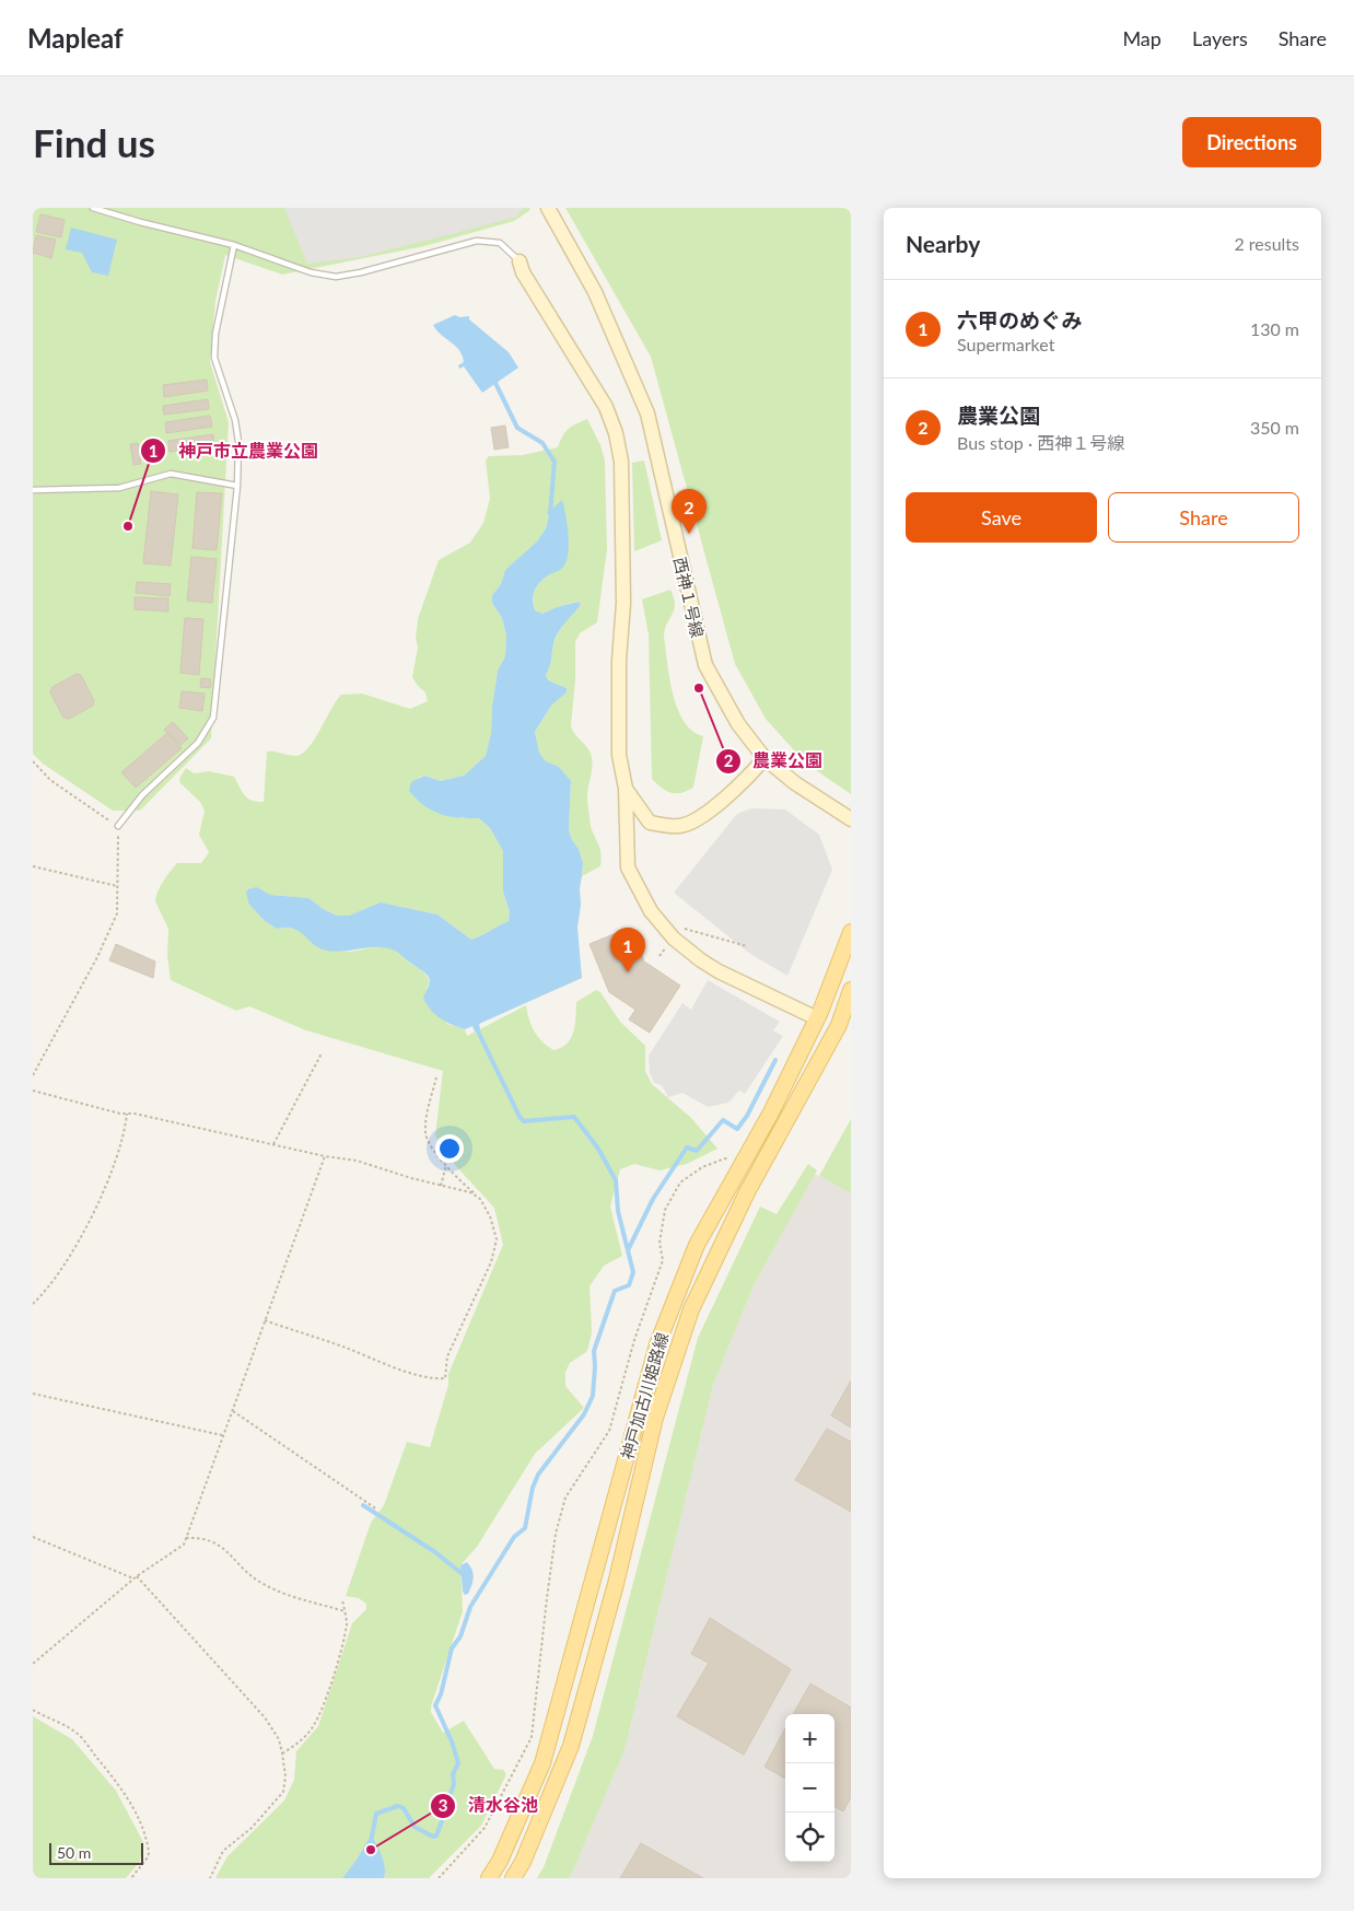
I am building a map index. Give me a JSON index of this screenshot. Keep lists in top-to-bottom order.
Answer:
{
  "streets": {
    "main road": ["神戸加古川姫路線"],
    "street": ["西神１号線"]
  },
  "places": ["神戸市立農業公園", "農業公園", "清水谷池"],
  "scale_bar": "50 m",
  "page": {
    "header": "Mapleaf",
    "nav": ["Map", "Layers", "Share"],
    "buttons": [
      "Directions",
      ["Save", "Share"]
    ],
    "title": "Find us",
    "heading": ["Nearby", "2 results"],
    "list": [
      {
        "mark": "1",
        "name": "六甲のめぐみ",
        "note": "Supermarket",
        "value": "130 m"
      },
      {
        "mark": "2",
        "name": "農業公園",
        "note": "Bus stop · 西神１号線",
        "value": "350 m"
      }
    ],
    "pins": ["2", "1"],
    "map_buttons": ["+", "−"],
    "scale": "50 m"
  }
}
